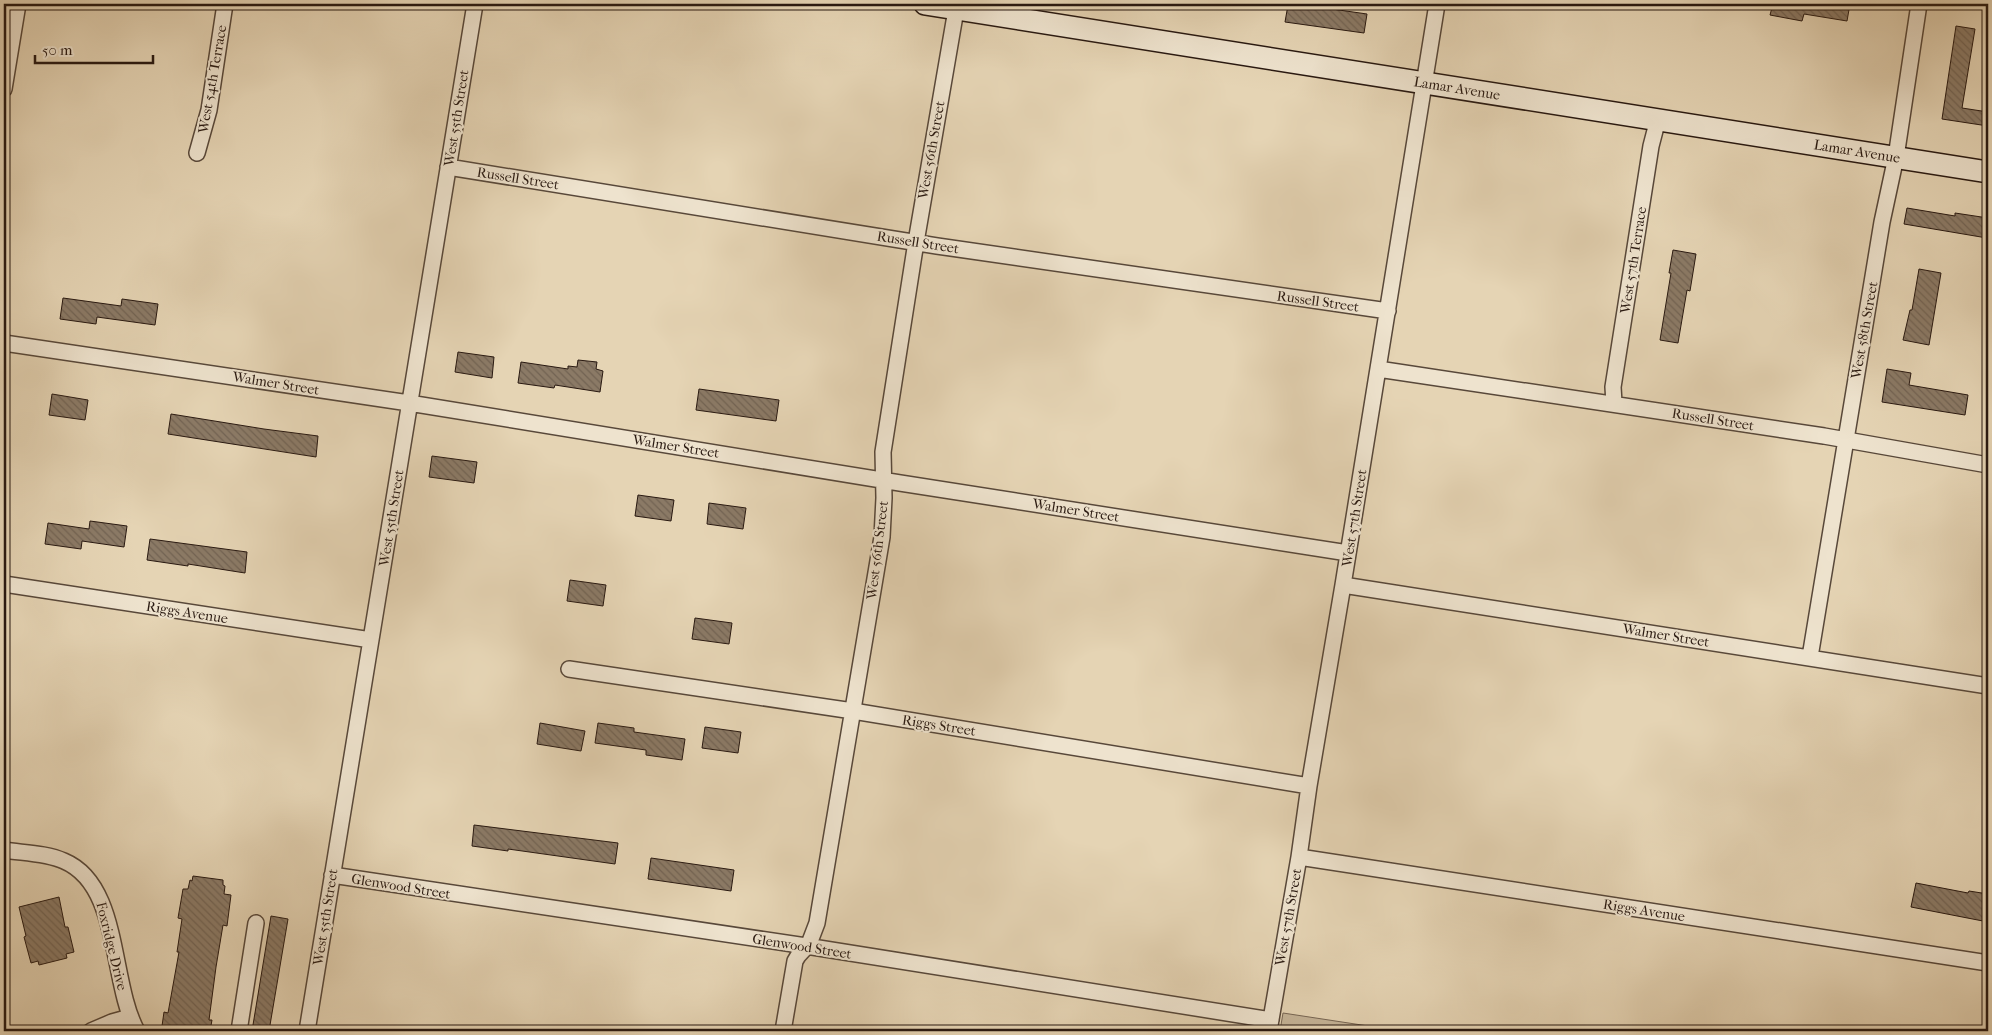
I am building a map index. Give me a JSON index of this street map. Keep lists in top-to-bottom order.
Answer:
{
  "streets": {
    "street": [
      "West 54th Terrace",
      "Lamar Avenue",
      "West 55th Street",
      "West 56th Street",
      "Russell Street",
      "West 57th Terrace",
      "West 58th Street",
      "Walmer Street",
      "West 57th Street",
      "Riggs Avenue",
      "Riggs Street",
      "Glenwood Street",
      "Foxridge Drive"
    ]
  },
  "crossings": [
    ["Lamar Avenue", "West 56th Street"],
    ["Lamar Avenue", "West 57th Terrace"],
    ["Lamar Avenue", "West 58th Street"],
    ["Lamar Avenue", "West 57th Street"],
    ["West 55th Street", "Russell Street"],
    ["West 55th Street", "Walmer Street"],
    ["West 55th Street", "Riggs Avenue"],
    ["West 55th Street", "Glenwood Street"],
    ["West 56th Street", "Russell Street"],
    ["West 56th Street", "Walmer Street"],
    ["West 56th Street", "Riggs Street"],
    ["West 56th Street", "Glenwood Street"],
    ["Russell Street", "West 57th Terrace"],
    ["Russell Street", "West 58th Street"],
    ["Russell Street", "West 57th Street"],
    ["West 58th Street", "Walmer Street"],
    ["Walmer Street", "West 57th Street"],
    ["West 57th Street", "Riggs Avenue"],
    ["West 57th Street", "Riggs Street"],
    ["West 57th Street", "Glenwood Street"]
  ],
  "scale_bar": "50 m"
}
